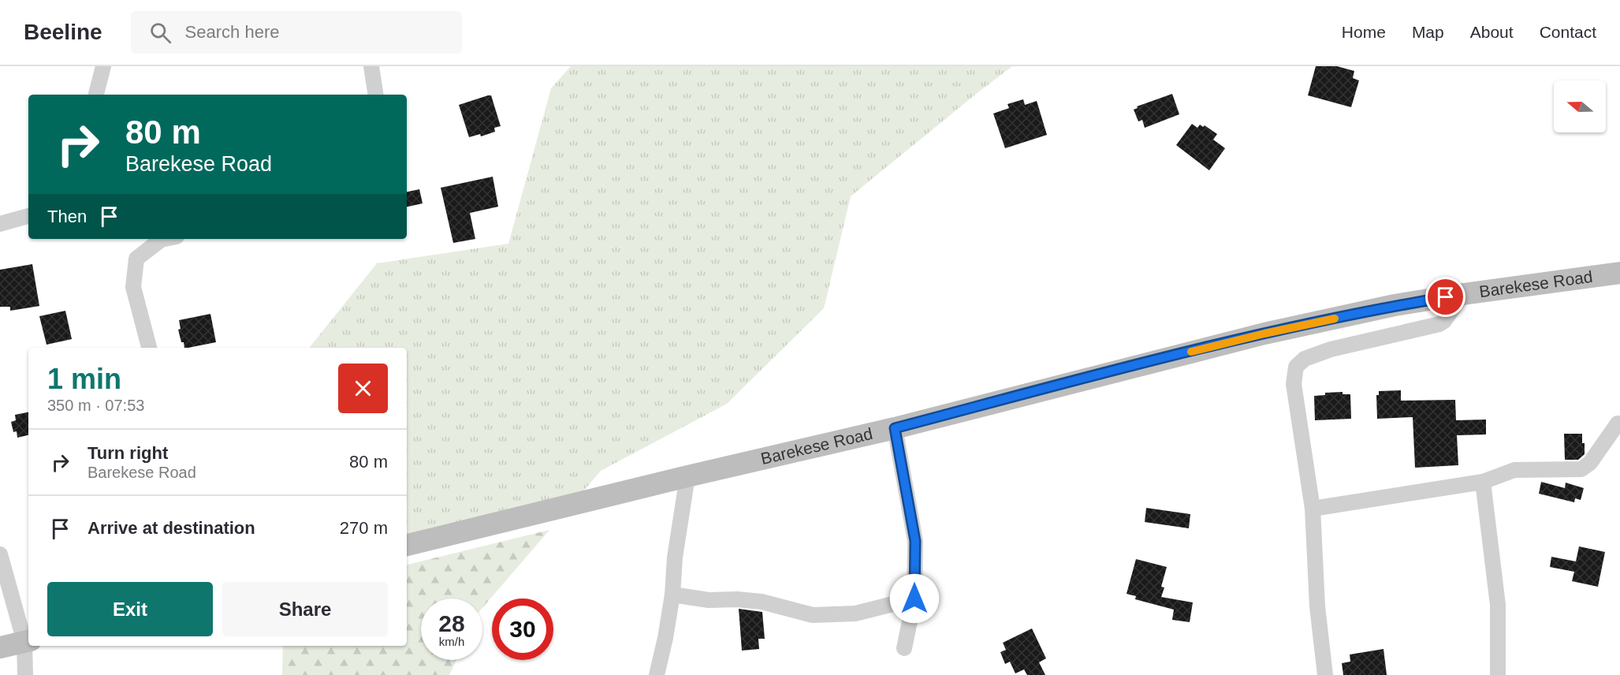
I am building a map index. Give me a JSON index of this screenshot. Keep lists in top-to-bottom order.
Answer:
{
  "streets": {
    "main road": ["Barekese Road"]
  },
  "north": "left",
  "page": {
    "header": "Beeline",
    "search": "Search here",
    "nav": [
      "Home",
      "Map",
      "About",
      "Contact"
    ],
    "turn": ["80 m", "Barekese Road"],
    "then": "Then",
    "heading": ["1 min", "350 m · 07:53"],
    "list": [
      {
        "name": "Turn right",
        "note": "Barekese Road",
        "value": "80 m"
      },
      {
        "name": "Arrive at destination",
        "value": "270 m"
      }
    ],
    "buttons": ["Exit", "Share"],
    "speed": "28 km/h",
    "limit": "30"
  }
}
